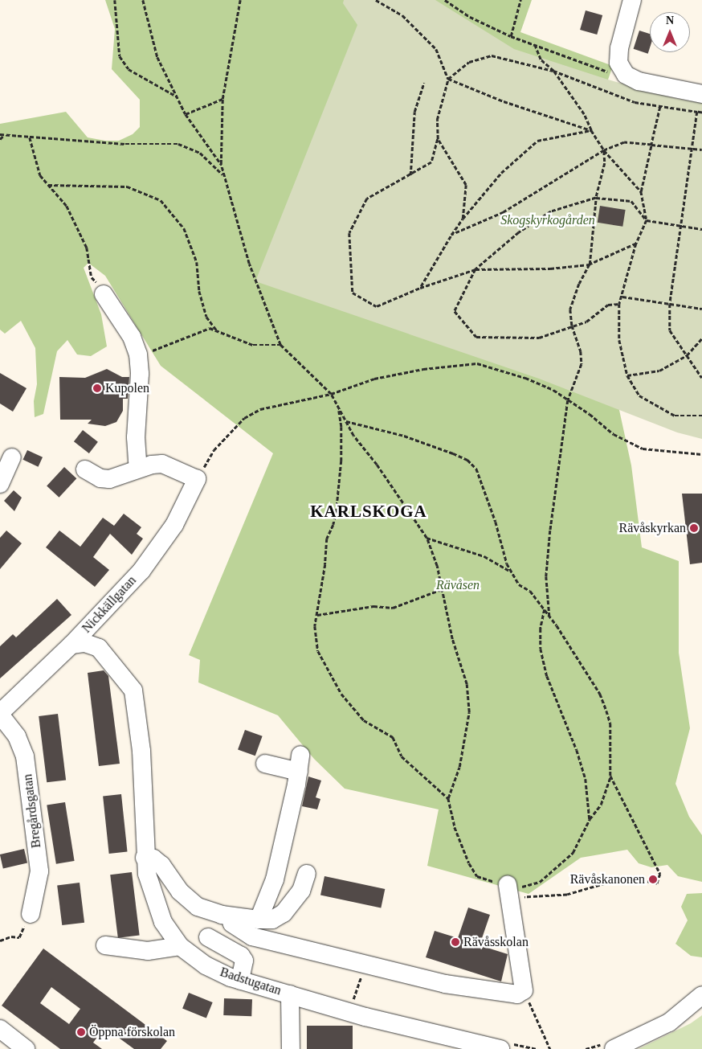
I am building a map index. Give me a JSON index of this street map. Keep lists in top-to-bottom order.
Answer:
{
  "streets": {
    "street": ["Nickkällgatan", "Bregårdsgatan", "Badstugatan"]
  },
  "crossings": [
    ["Nickkällgatan", "Bregårdsgatan"],
    ["Nickkällgatan", "Badstugatan"]
  ],
  "districts": ["KARLSKOGA"],
  "parks": ["Skogskyrkogården", "Rävåsen"],
  "places": [
    "Kupolen",
    "Rävåskyrkan",
    "Rävåskanonen",
    "Rävåsskolan",
    "Öppna förskolan"
  ],
  "north": "top"
}
